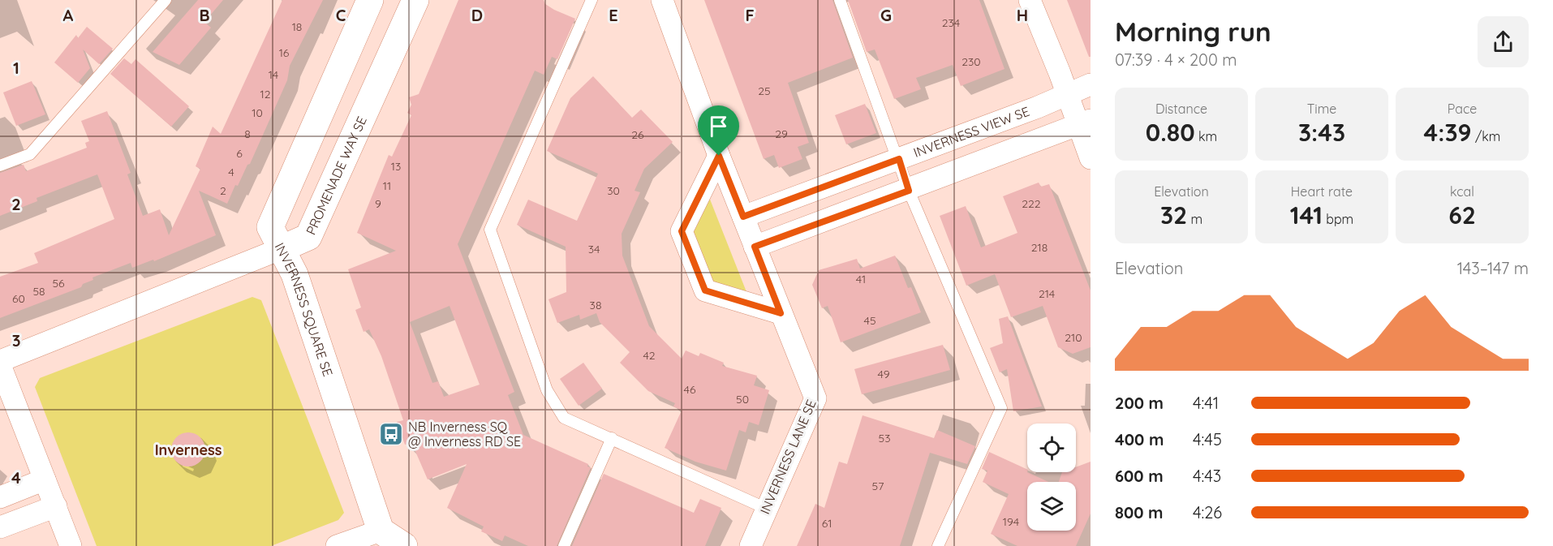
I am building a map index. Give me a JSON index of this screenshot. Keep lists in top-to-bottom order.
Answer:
{
  "streets": {
    "street": [
      "INVERNESS VIEW SE",
      "PROMENADE WAY SE",
      "INVERNESS SQUARE SE",
      "INVERNESS LANE SE"
    ]
  },
  "crossings": [
    ["INVERNESS VIEW SE", "INVERNESS LANE SE"],
    ["PROMENADE WAY SE", "INVERNESS SQUARE SE"]
  ],
  "districts": ["Inverness"],
  "places": {
    "bus stop": ["NB Inverness SQ @ Inverness RD SE"]
  },
  "house_numbers": [
    "234",
    "18",
    "16",
    "230",
    "14",
    "25",
    "12",
    "10",
    "8",
    "29",
    "26",
    "6",
    "13",
    "4",
    "11",
    "2",
    "30",
    "9",
    "222",
    "218",
    "34",
    "41",
    "56",
    "58",
    "214",
    "60",
    "38",
    "45",
    "210",
    "42",
    "49",
    "46",
    "50",
    "53",
    "57",
    "194",
    "61"
  ],
  "page": {
    "heading": ["Morning run", "07:39 · 4 × 200 m"],
    "stats": [
      ["Distance", "0.80 km"],
      ["Time", "3:43"],
      ["Pace", "4:39 /km"],
      ["Elevation", "32 m"],
      ["Heart rate", "141 bpm"],
      ["kcal", "62"]
    ],
    "chart": ["Elevation", "143–147 m"],
    "list": [
      {
        "name": "200 m",
        "note": "4:41"
      },
      {
        "name": "400 m",
        "note": "4:45"
      },
      {
        "name": "600 m",
        "note": "4:43"
      },
      {
        "name": "800 m",
        "note": "4:26"
      }
    ]
  },
  "grid": {
    "columns": [
      "A",
      "B",
      "C",
      "D",
      "E",
      "F",
      "G",
      "H"
    ],
    "rows": [
      "1",
      "2",
      "3",
      "4"
    ]
  }
}
